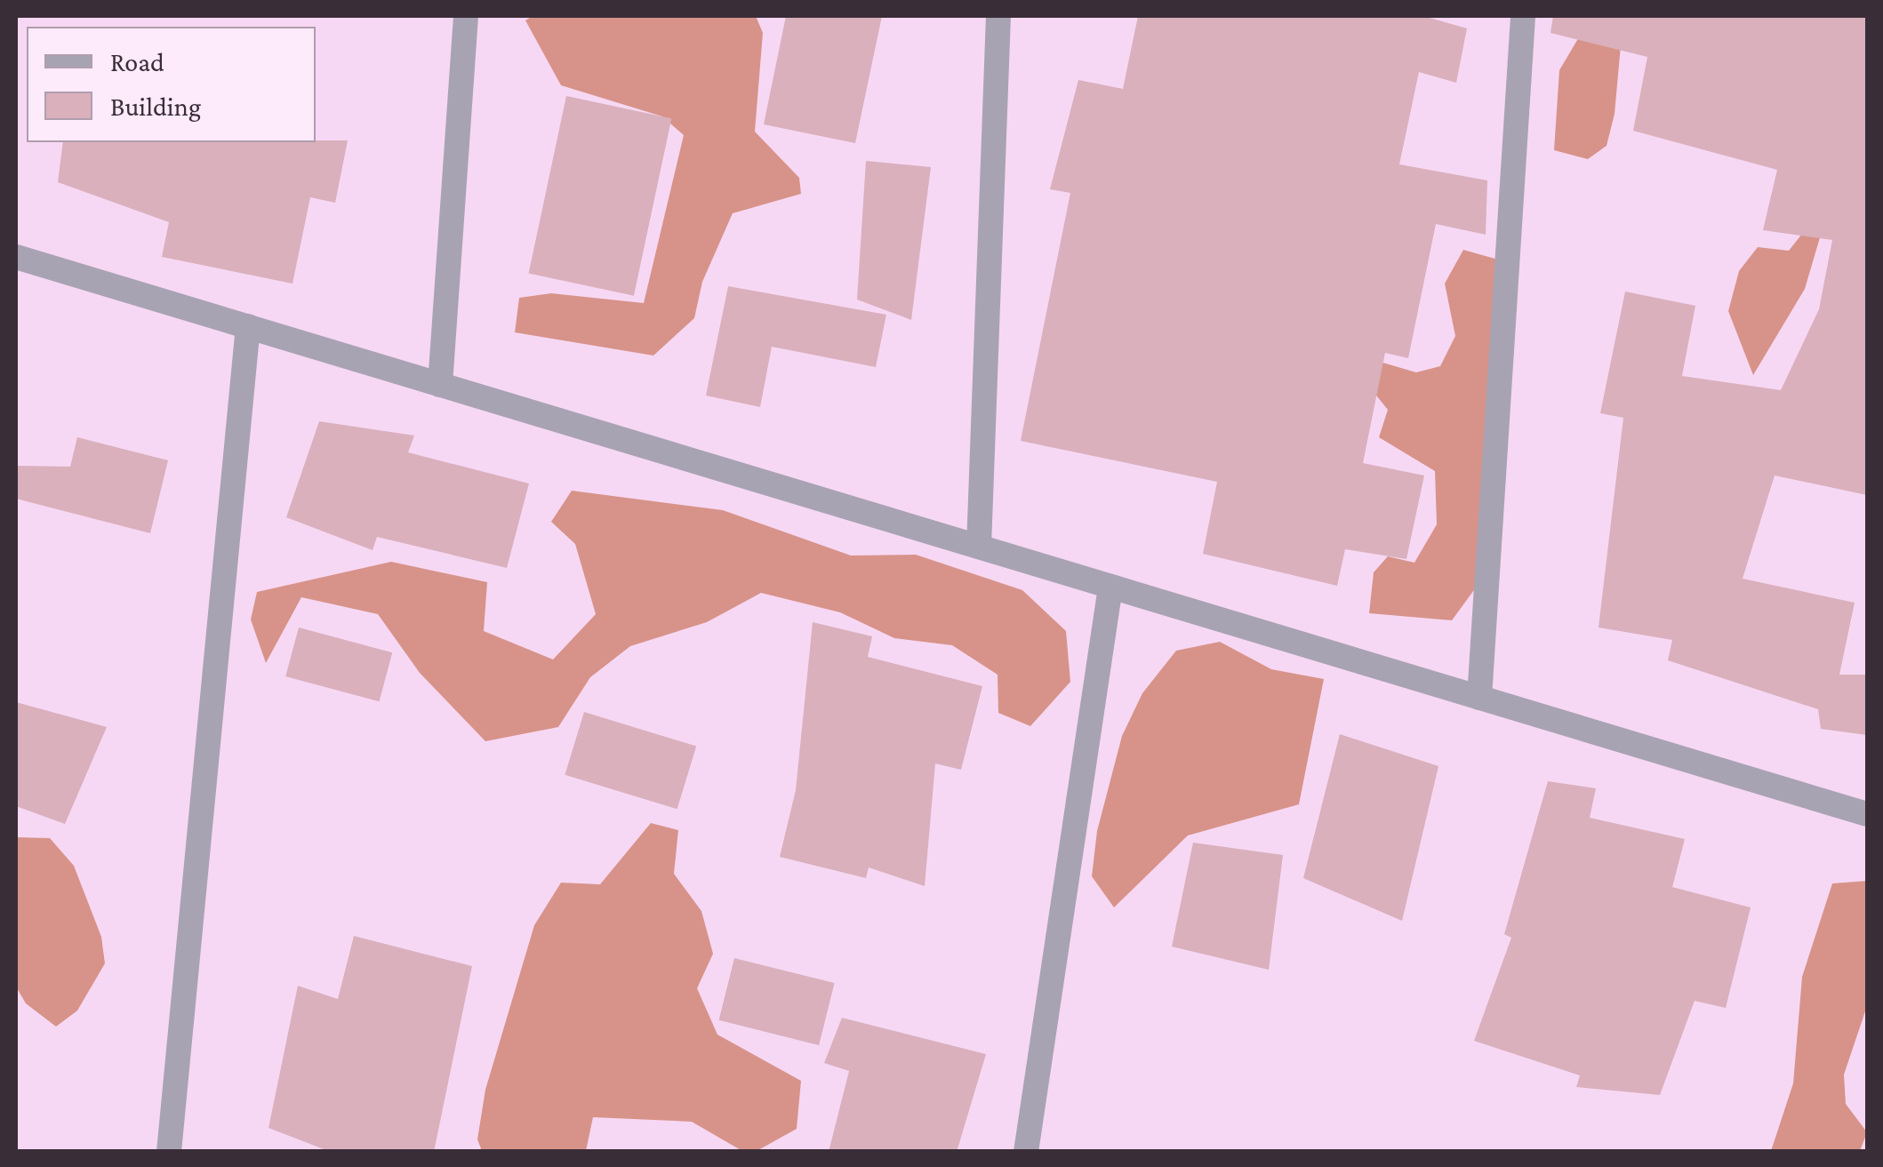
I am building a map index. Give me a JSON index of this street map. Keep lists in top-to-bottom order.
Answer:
{
  "legend": ["Road", "Building"]
}
